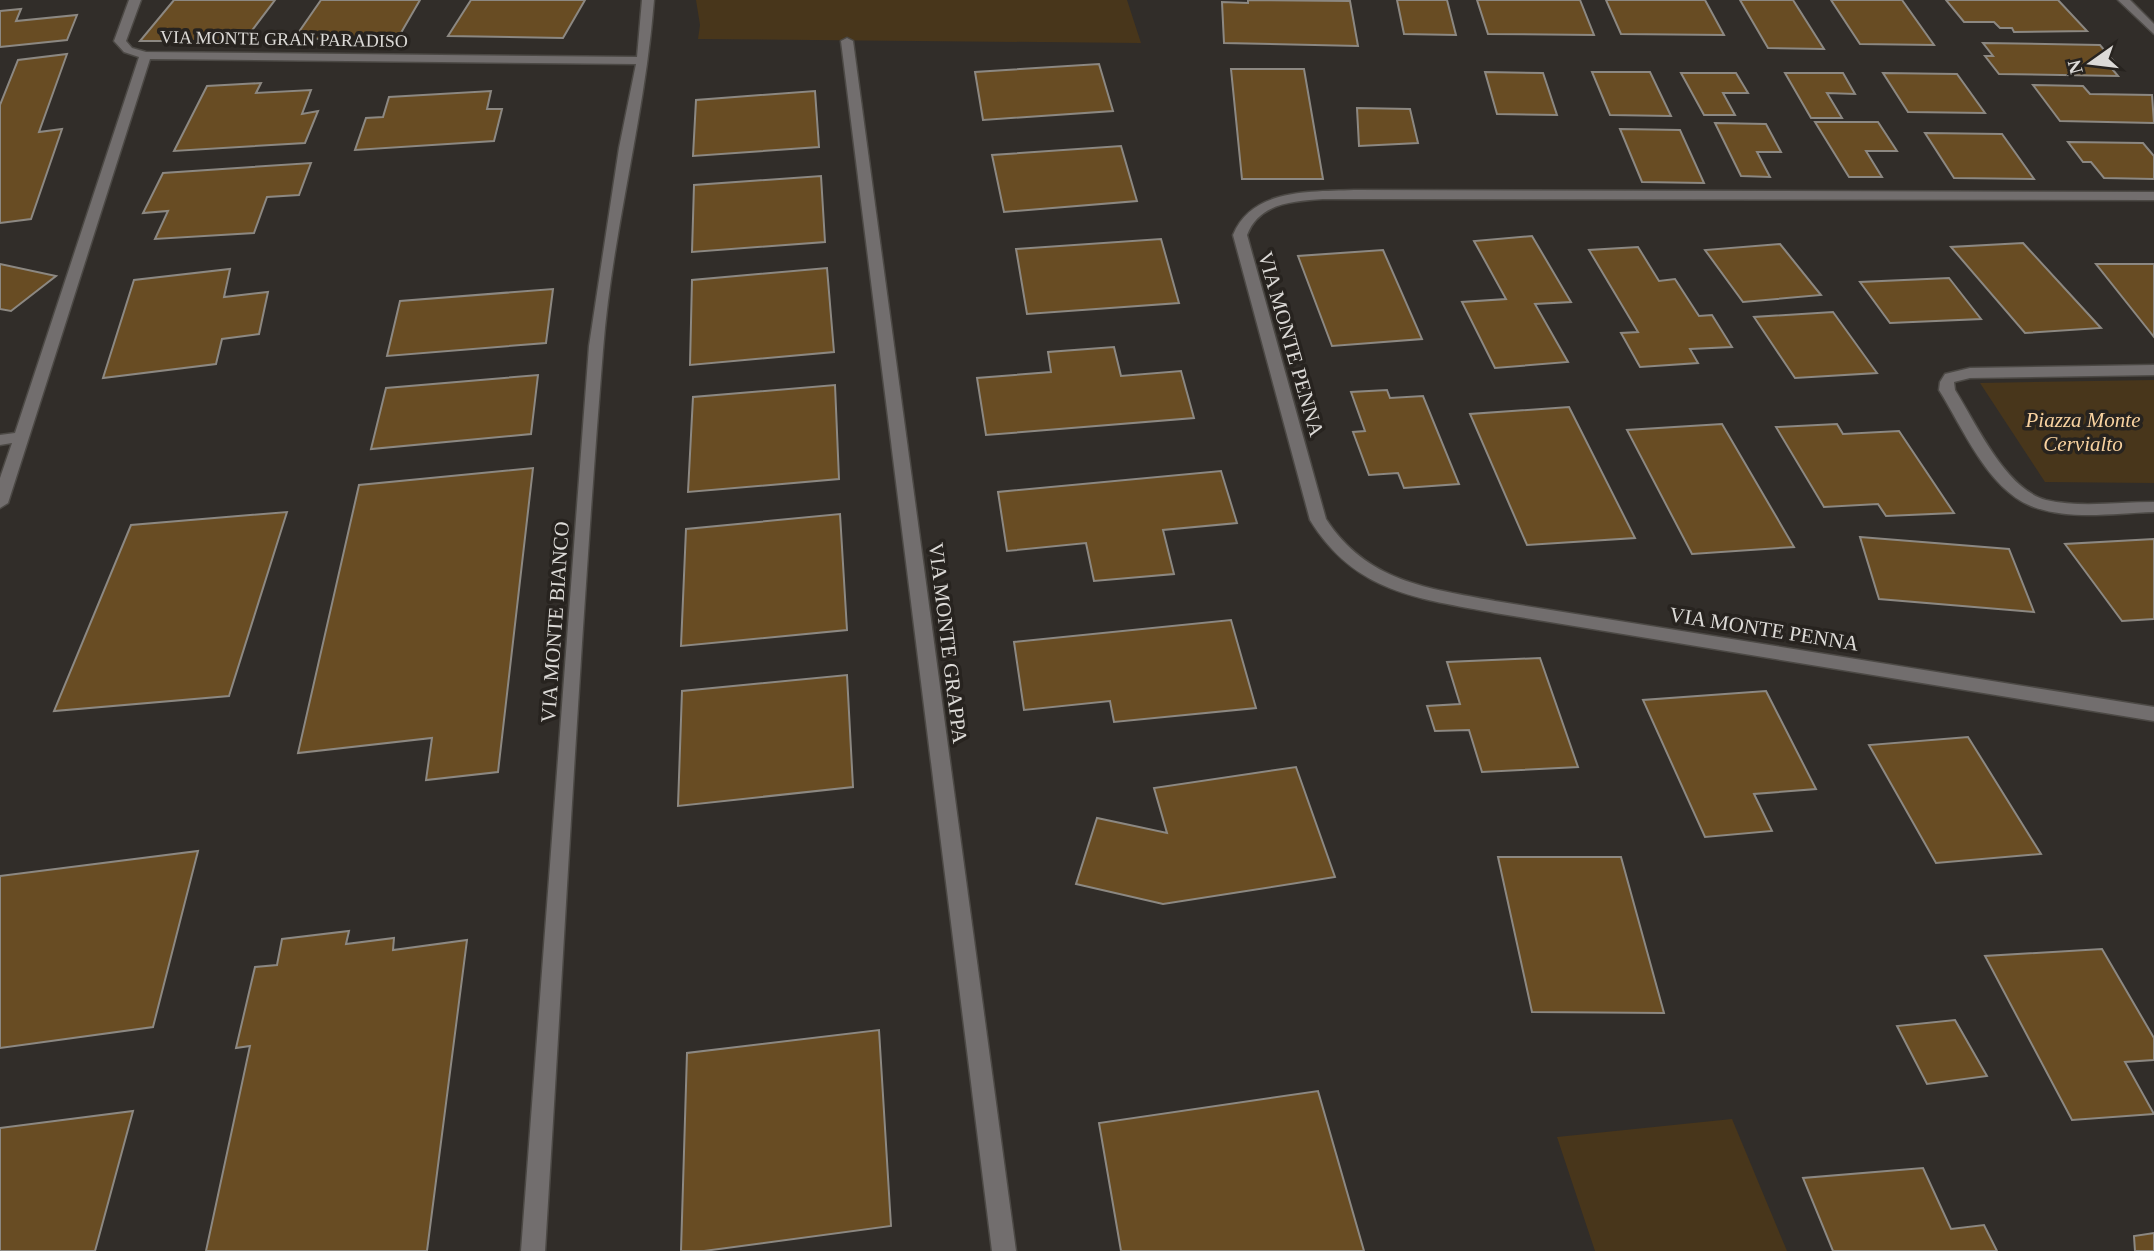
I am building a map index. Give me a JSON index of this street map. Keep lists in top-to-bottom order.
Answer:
{
  "streets": {
    "street": [
      "VIA MONTE GRAN PARADISO",
      "VIA MONTE PENNA",
      "VIA MONTE BIANCO",
      "VIA MONTE GRAPPA"
    ]
  },
  "crossings": [
    ["VIA MONTE GRAN PARADISO", "VIA MONTE BIANCO"]
  ],
  "parks": ["Piazza Monte Cervialto"],
  "north": "left"
}
